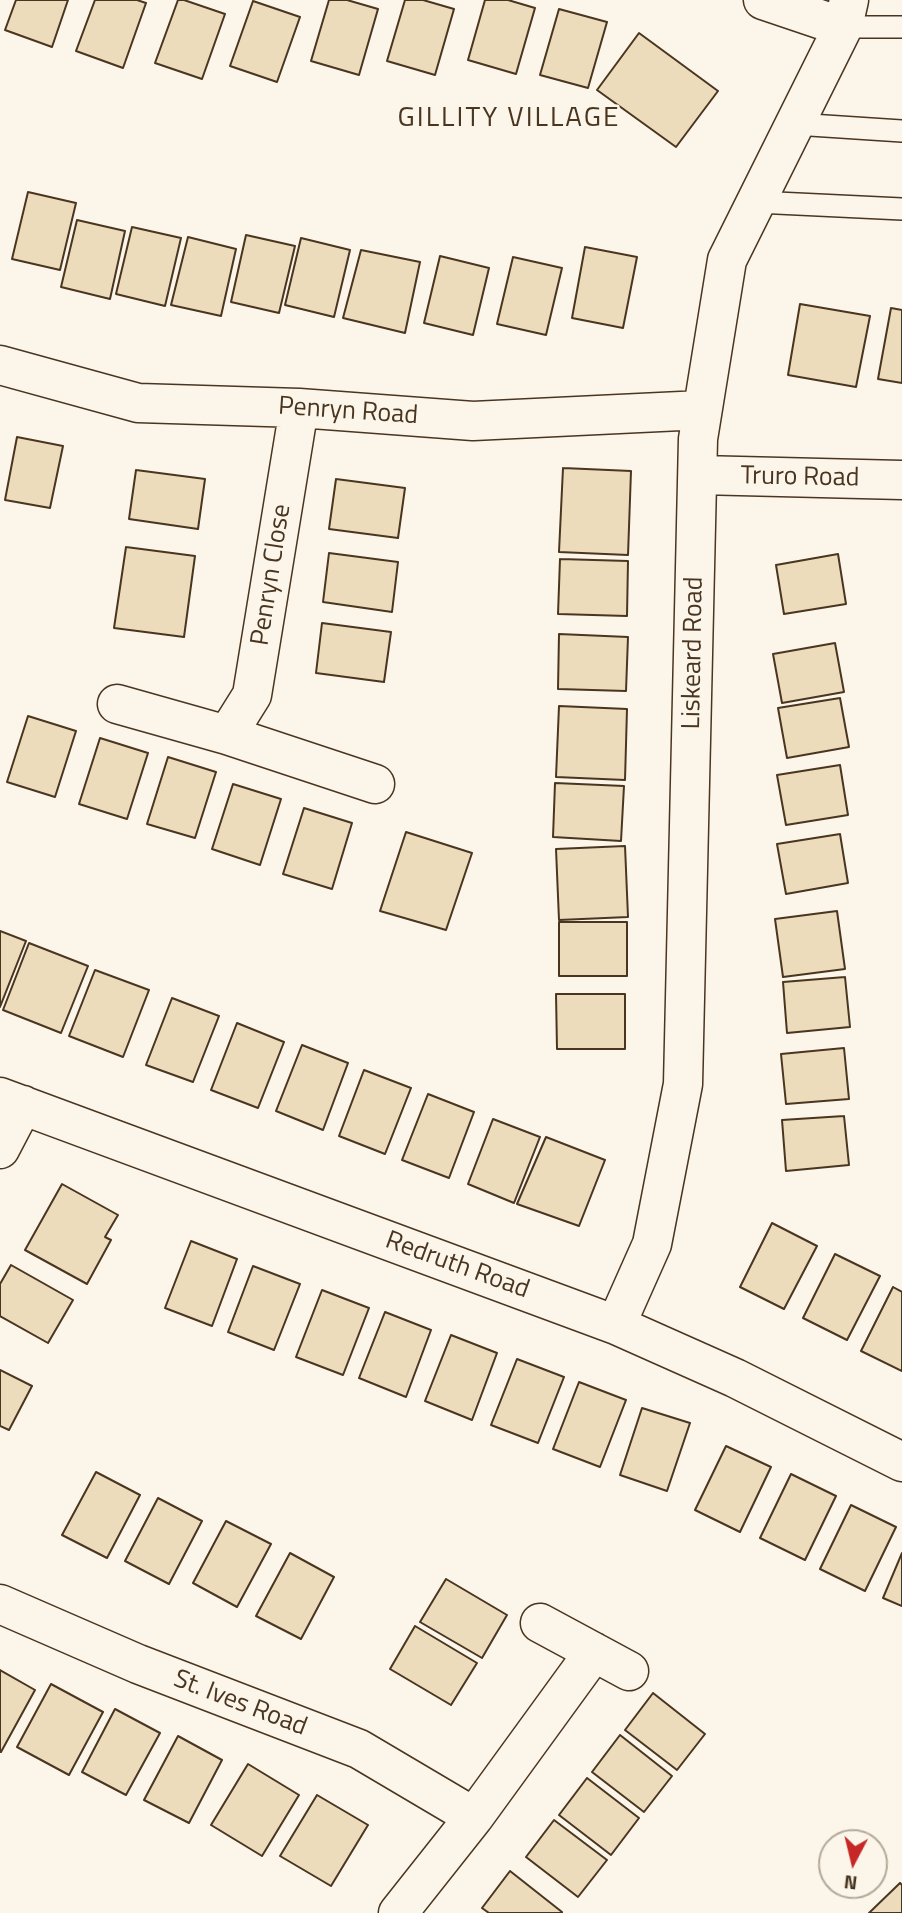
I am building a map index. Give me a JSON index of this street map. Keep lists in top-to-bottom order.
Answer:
{
  "streets": {
    "street": [
      "Penryn Road",
      "Truro Road",
      "Penryn Close",
      "Liskeard Road",
      "Redruth Road",
      "St. Ives Road"
    ]
  },
  "crossings": [
    ["Penryn Road", "Penryn Close"],
    ["Penryn Road", "Liskeard Road"],
    ["Truro Road", "Liskeard Road"],
    ["Liskeard Road", "Redruth Road"]
  ],
  "districts": ["GILLITY VILLAGE"],
  "north": "bottom"
}
